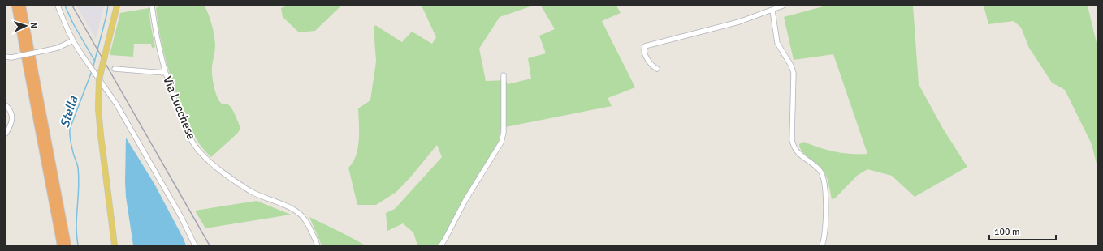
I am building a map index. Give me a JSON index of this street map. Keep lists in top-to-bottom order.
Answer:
{
  "streets": {
    "street": ["Via Lucchese"]
  },
  "water": ["Stella"],
  "scale_bar": "100 m",
  "north": "right"
}
